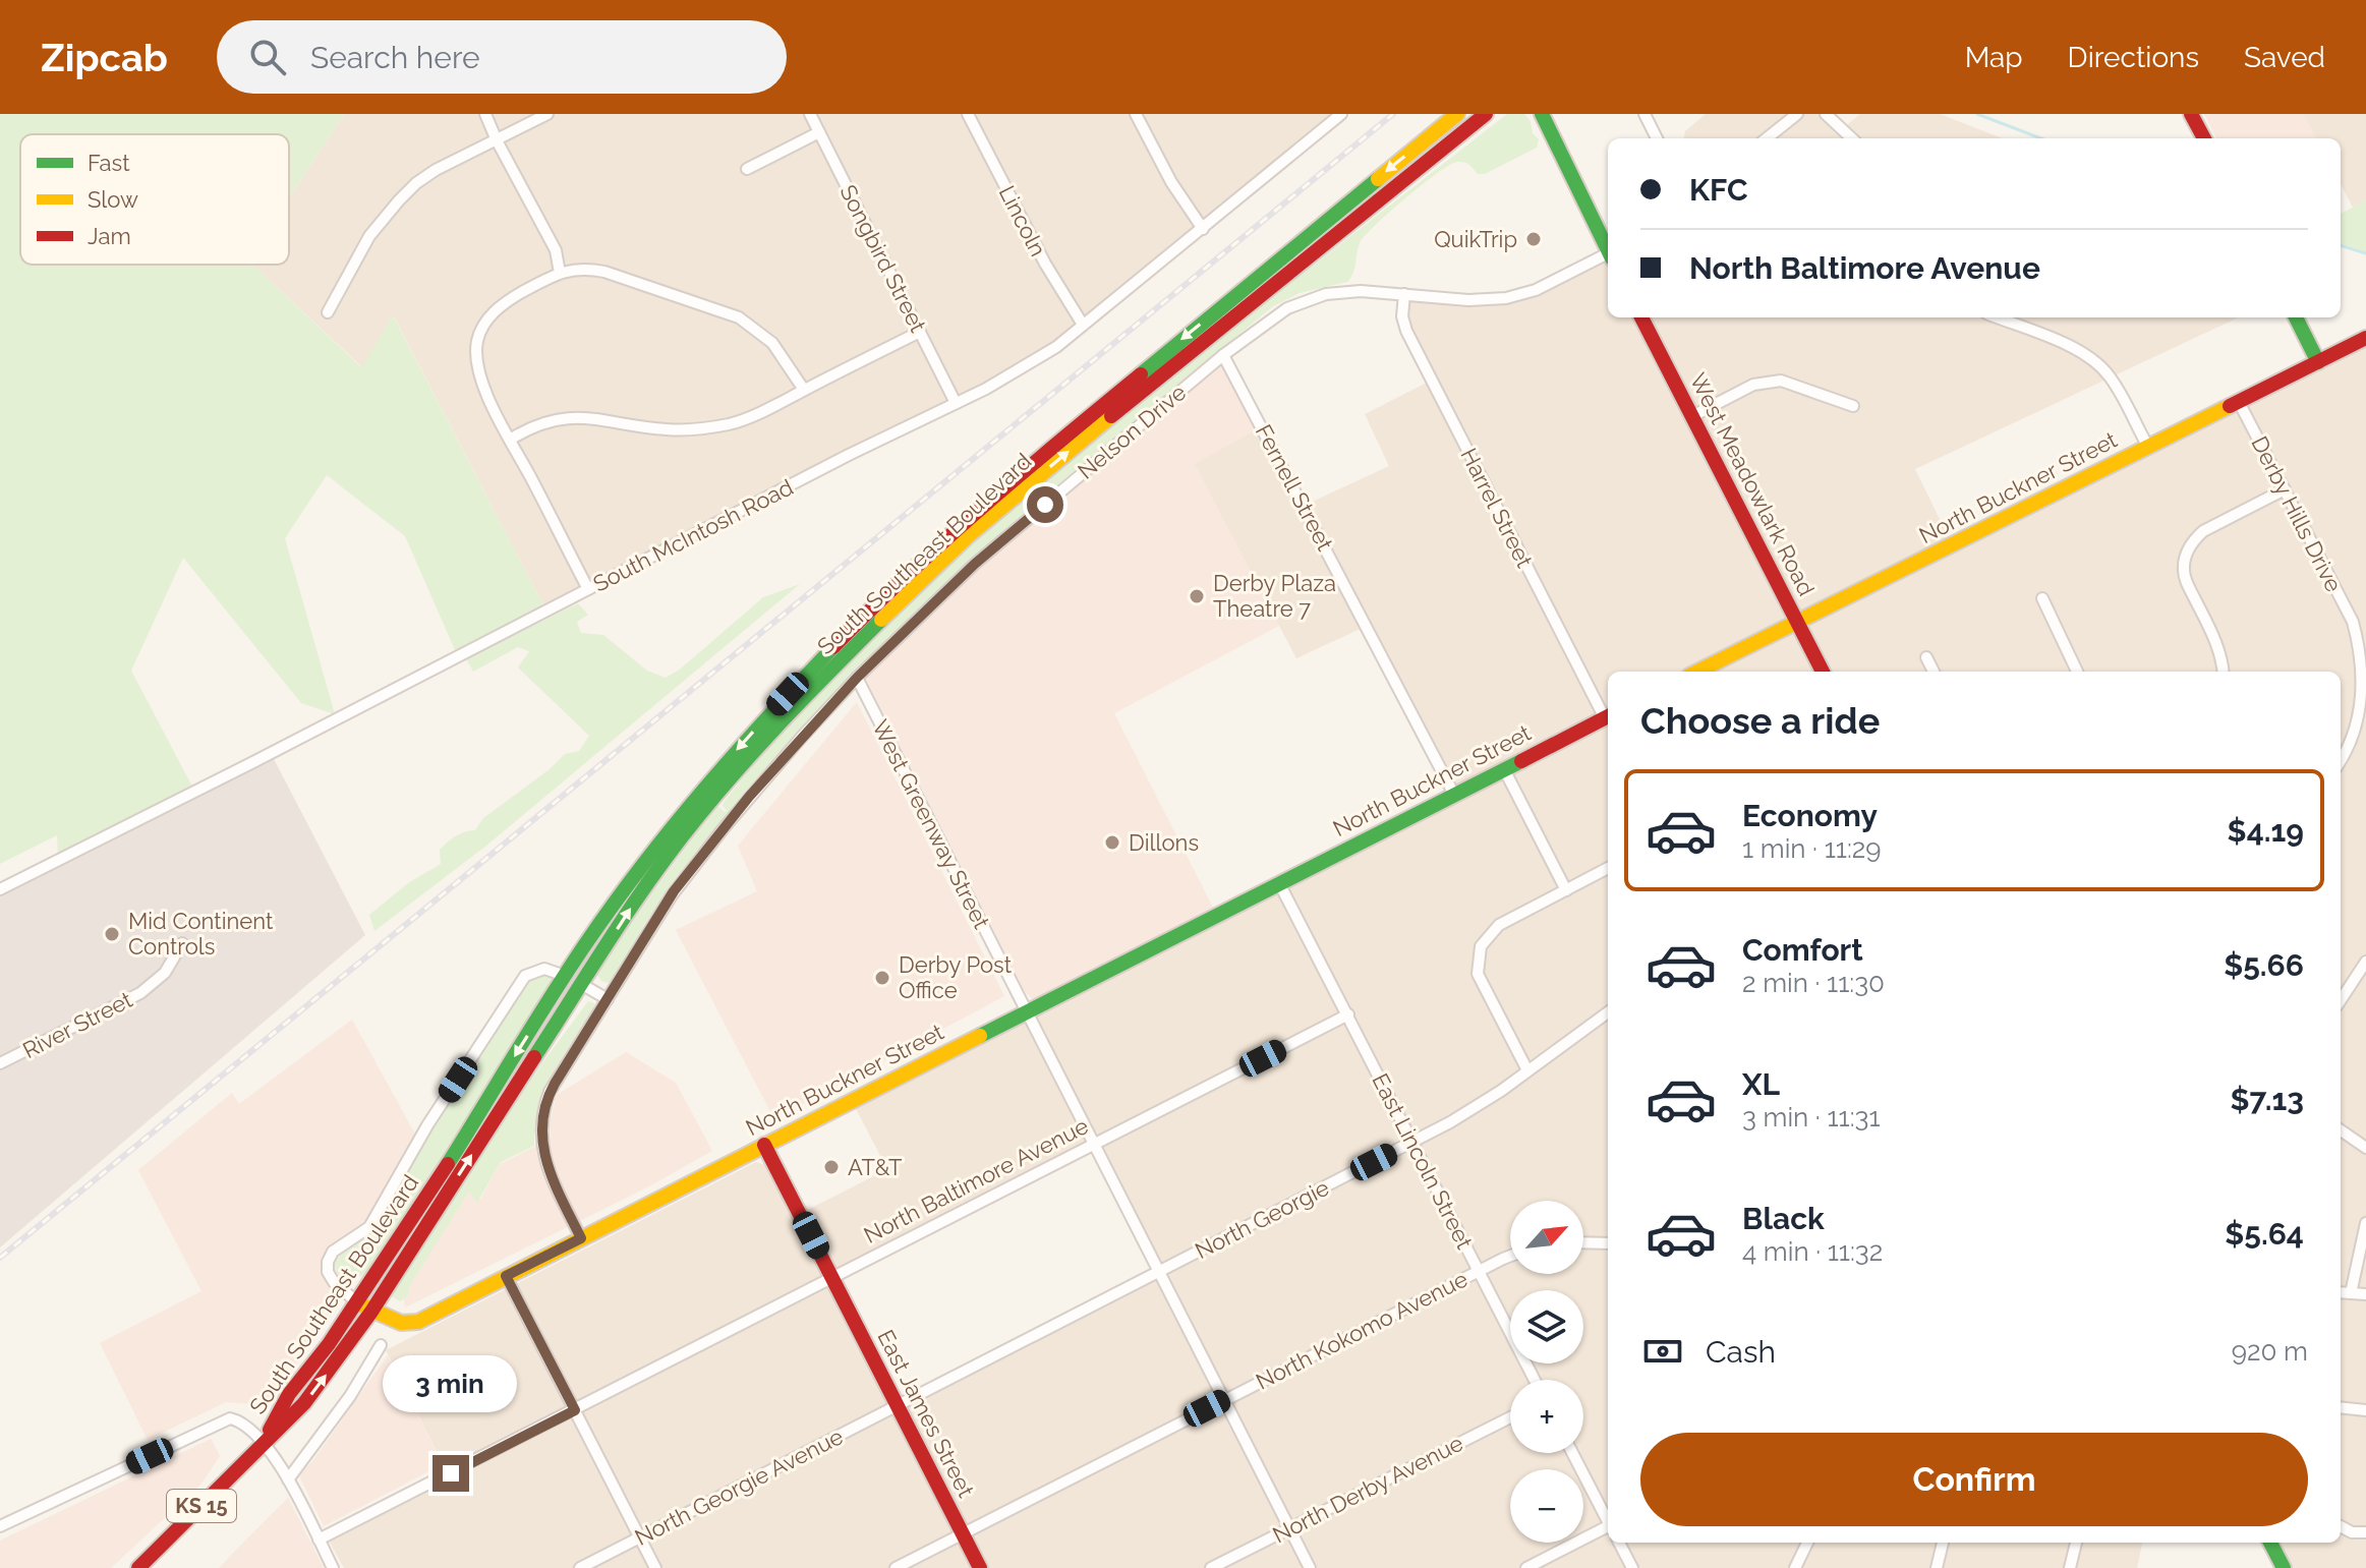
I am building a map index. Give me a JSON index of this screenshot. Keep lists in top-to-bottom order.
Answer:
{
  "streets": {
    "main road": [
      "West Meadowlark Road",
      "North Buckner Street",
      "South Southeast Boulevard",
      "East James Street",
      "KS 15"
    ],
    "street": [
      "Lincoln",
      "Songbird Street",
      "Nelson Drive",
      "Fernell Street",
      "Harrel Street",
      "Derby Hills Drive",
      "South McIntosh Road",
      "West Greenway Street",
      "River Street",
      "East Lincoln Street",
      "North Baltimore Avenue",
      "North Georgie",
      "North Kokomo Avenue",
      "North Georgie Avenue",
      "North Derby Avenue"
    ]
  },
  "crossings": [
    ["Lincoln", "South McIntosh Road"],
    ["Songbird Street", "South McIntosh Road"],
    ["Nelson Drive", "Fernell Street"],
    ["Nelson Drive", "North Buckner Street"],
    ["Nelson Drive", "Harrel Street"],
    ["Nelson Drive", "West Greenway Street"],
    ["West Meadowlark Road", "North Buckner Street"],
    ["Fernell Street", "North Buckner Street"],
    ["North Buckner Street", "Derby Hills Drive"],
    ["North Buckner Street", "South Southeast Boulevard"],
    ["North Buckner Street", "West Greenway Street"],
    ["North Buckner Street", "East Lincoln Street"],
    ["North Buckner Street", "East James Street"],
    ["South Southeast Boulevard", "KS 15"],
    ["West Greenway Street", "North Baltimore Avenue"],
    ["West Greenway Street", "North Georgie"],
    ["West Greenway Street", "North Kokomo Avenue"],
    ["West Greenway Street", "North Derby Avenue"],
    ["East Lincoln Street", "North Baltimore Avenue"],
    ["East Lincoln Street", "North Georgie"],
    ["East Lincoln Street", "North Kokomo Avenue"],
    ["North Baltimore Avenue", "East James Street"],
    ["North Georgie", "East James Street"],
    ["North Georgie", "North Georgie Avenue"],
    ["North Kokomo Avenue", "East James Street"],
    ["East James Street", "North Georgie Avenue"]
  ],
  "places": [
    "QuikTrip",
    "Derby Plaza Theatre 7",
    "Dillons",
    "Mid Continent Controls",
    "Derby Post Office",
    "AT&T"
  ],
  "legend": ["Fast", "Slow", "Jam"],
  "north": "top right",
  "page": {
    "header": "Zipcab",
    "search": "Search here",
    "nav": ["Map", "Directions", "Saved"],
    "banner": ["KFC", "North Baltimore Avenue"],
    "heading": "Choose a ride",
    "list": [
      {
        "name": "Economy",
        "note": "1 min · 11:29",
        "value": "$4.19"
      },
      {
        "name": "Comfort",
        "note": "2 min · 11:30",
        "value": "$5.66"
      },
      {
        "name": "XL",
        "note": "3 min · 11:31",
        "value": "$7.13"
      },
      {
        "name": "Black",
        "note": "4 min · 11:32",
        "value": "$5.64"
      }
    ],
    "map_buttons": ["+", "−"],
    "pay": ["Cash", "920 m"],
    "bubble": "3 min",
    "buttons": "Confirm"
  }
}
